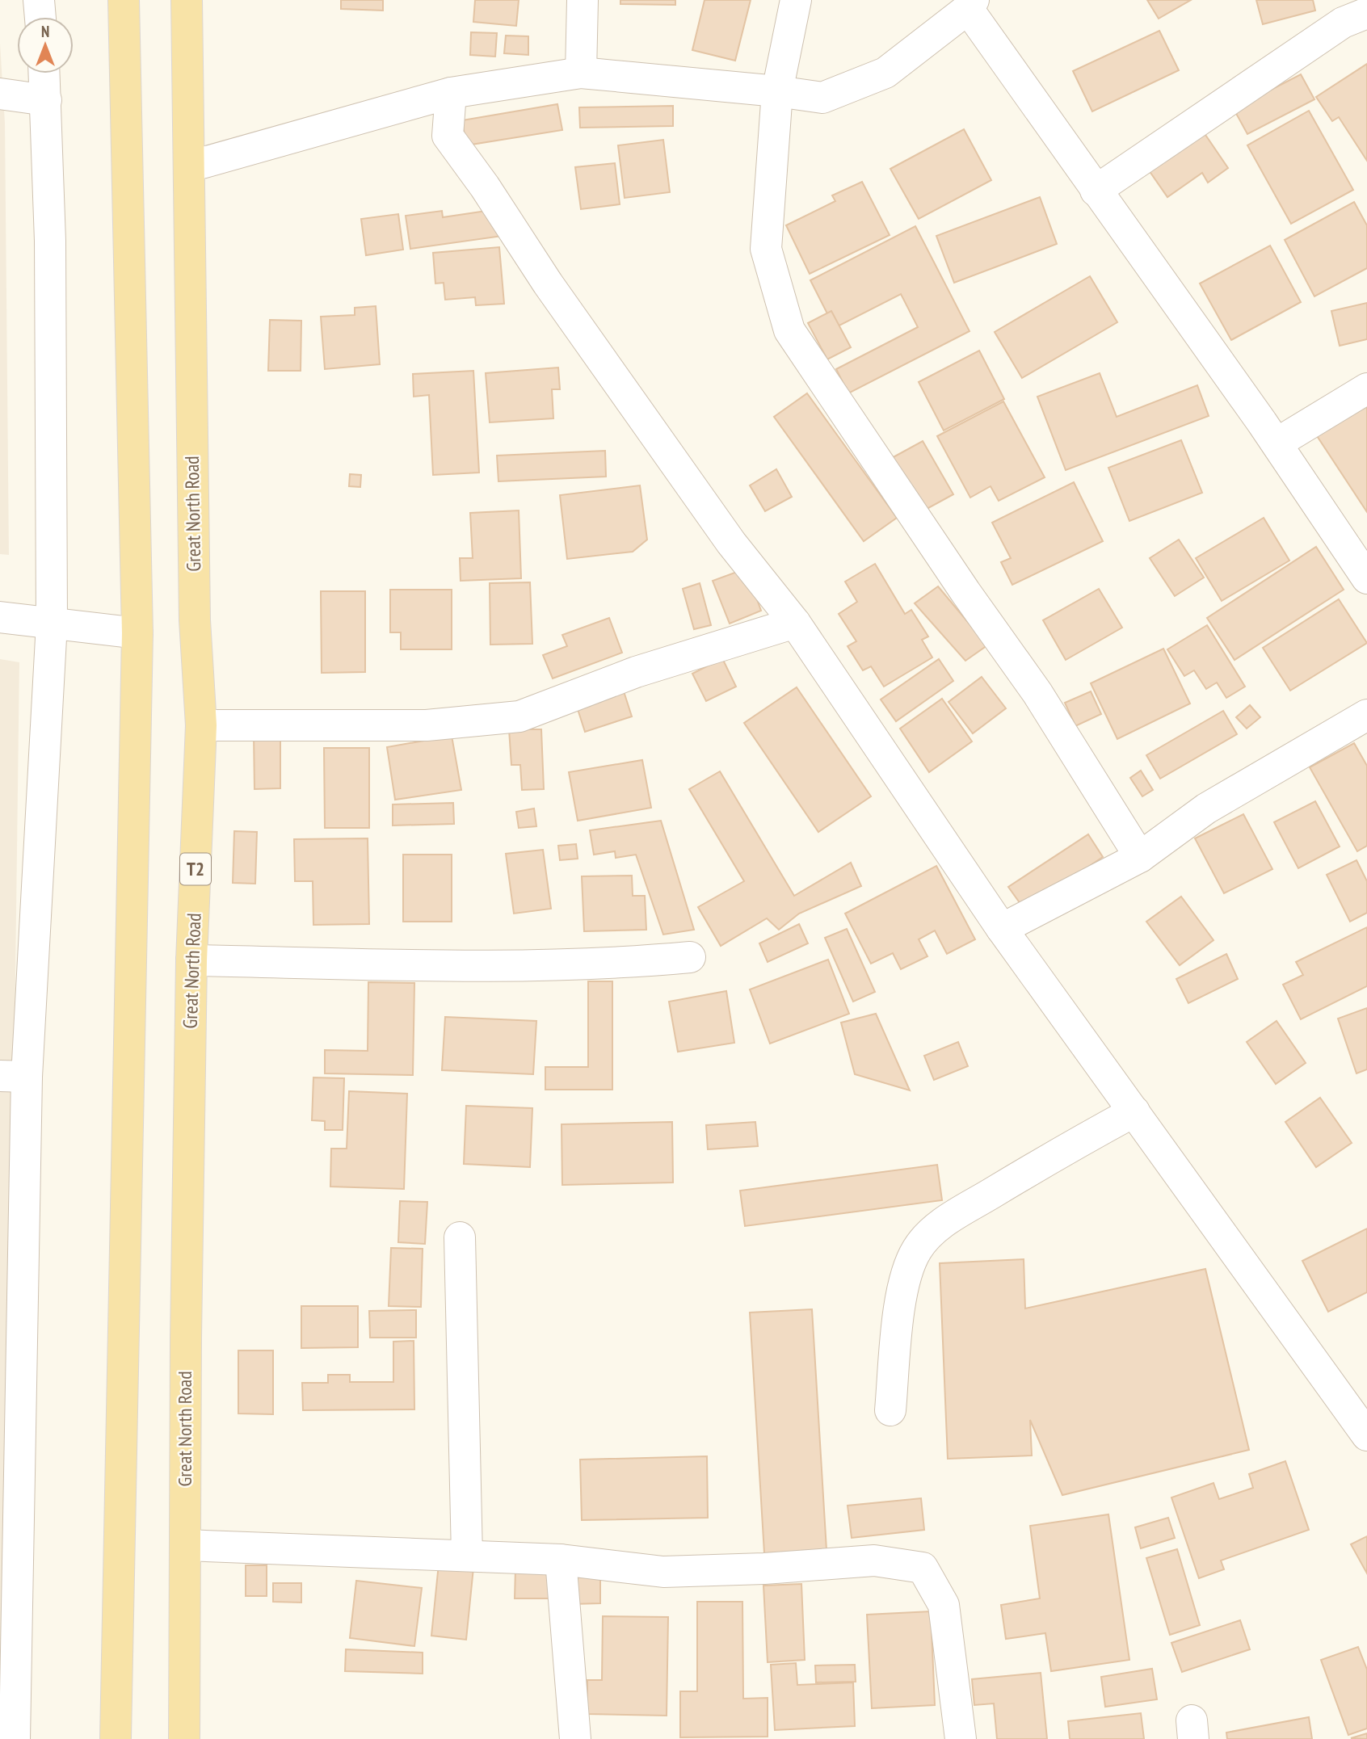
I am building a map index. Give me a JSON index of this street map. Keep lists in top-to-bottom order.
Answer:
{
  "streets": {
    "main road": ["Great North Road", "T2"]
  },
  "north": "top"
}
